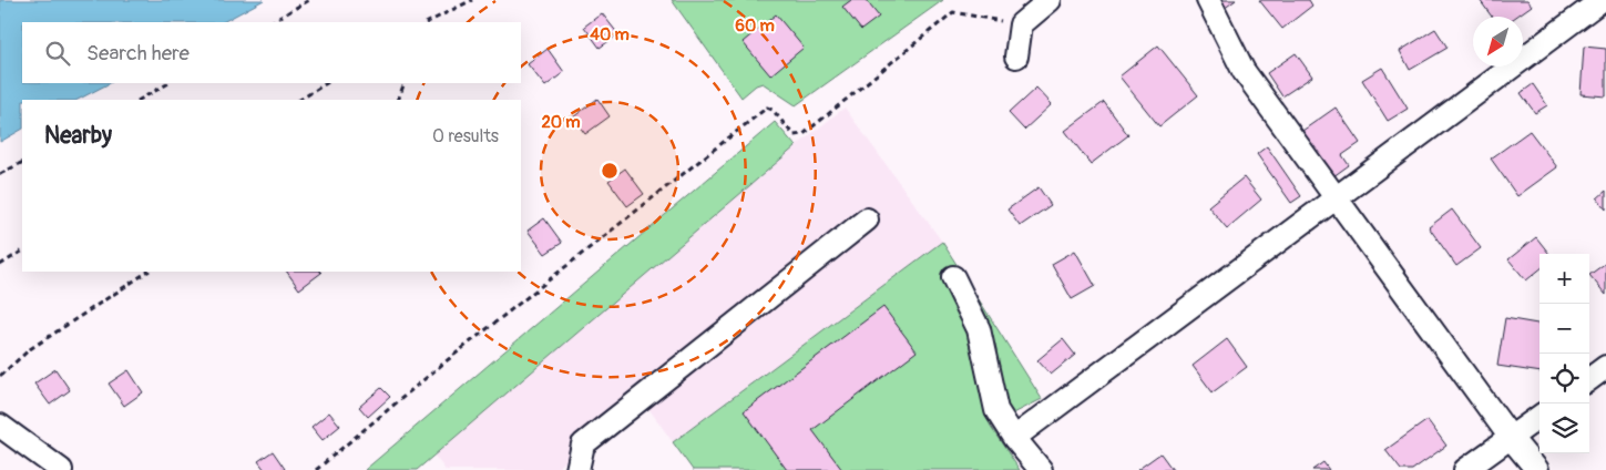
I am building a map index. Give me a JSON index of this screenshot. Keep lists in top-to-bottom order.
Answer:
{
  "north": "bottom left",
  "page": {
    "search": "Search here",
    "heading": ["Nearby", "0 results"],
    "map_buttons": ["+", "−"]
  },
  "rings": ["60 m", "40 m", "20 m"]
}
